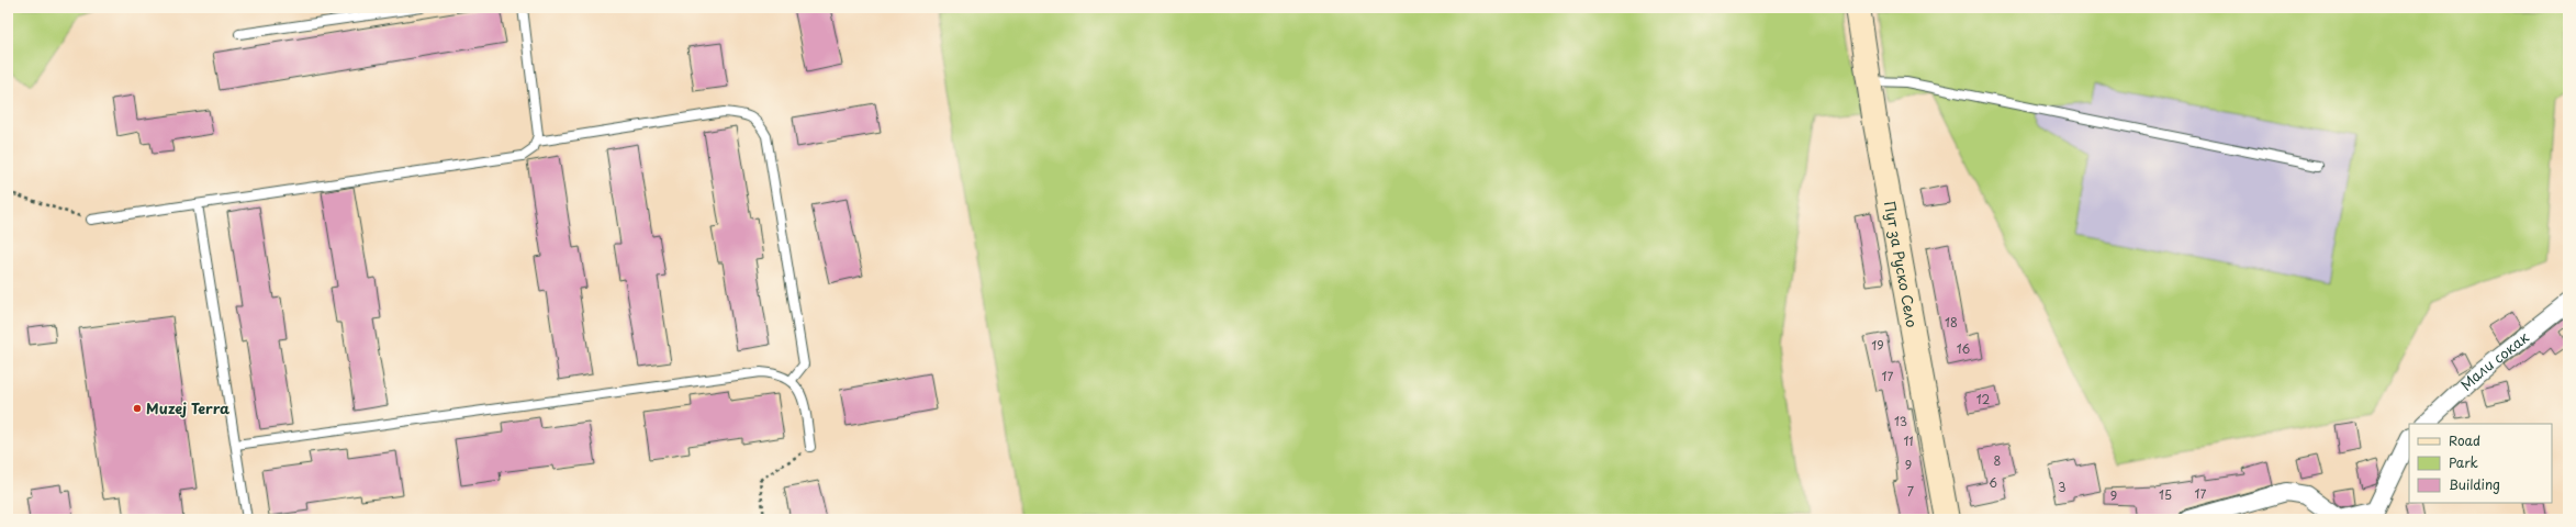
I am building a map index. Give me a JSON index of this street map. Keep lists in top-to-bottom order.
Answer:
{
  "streets": {
    "main road": ["Пут за Руско Село"],
    "street": ["Мали сокак"]
  },
  "places": ["Muzej Terra"],
  "house_numbers": [
    "18",
    "19",
    "16",
    "17",
    "12",
    "13",
    "11",
    "8",
    "9",
    "6",
    "3",
    "7",
    "17",
    "15",
    "9"
  ],
  "legend": ["Road", "Park", "Building"]
}
